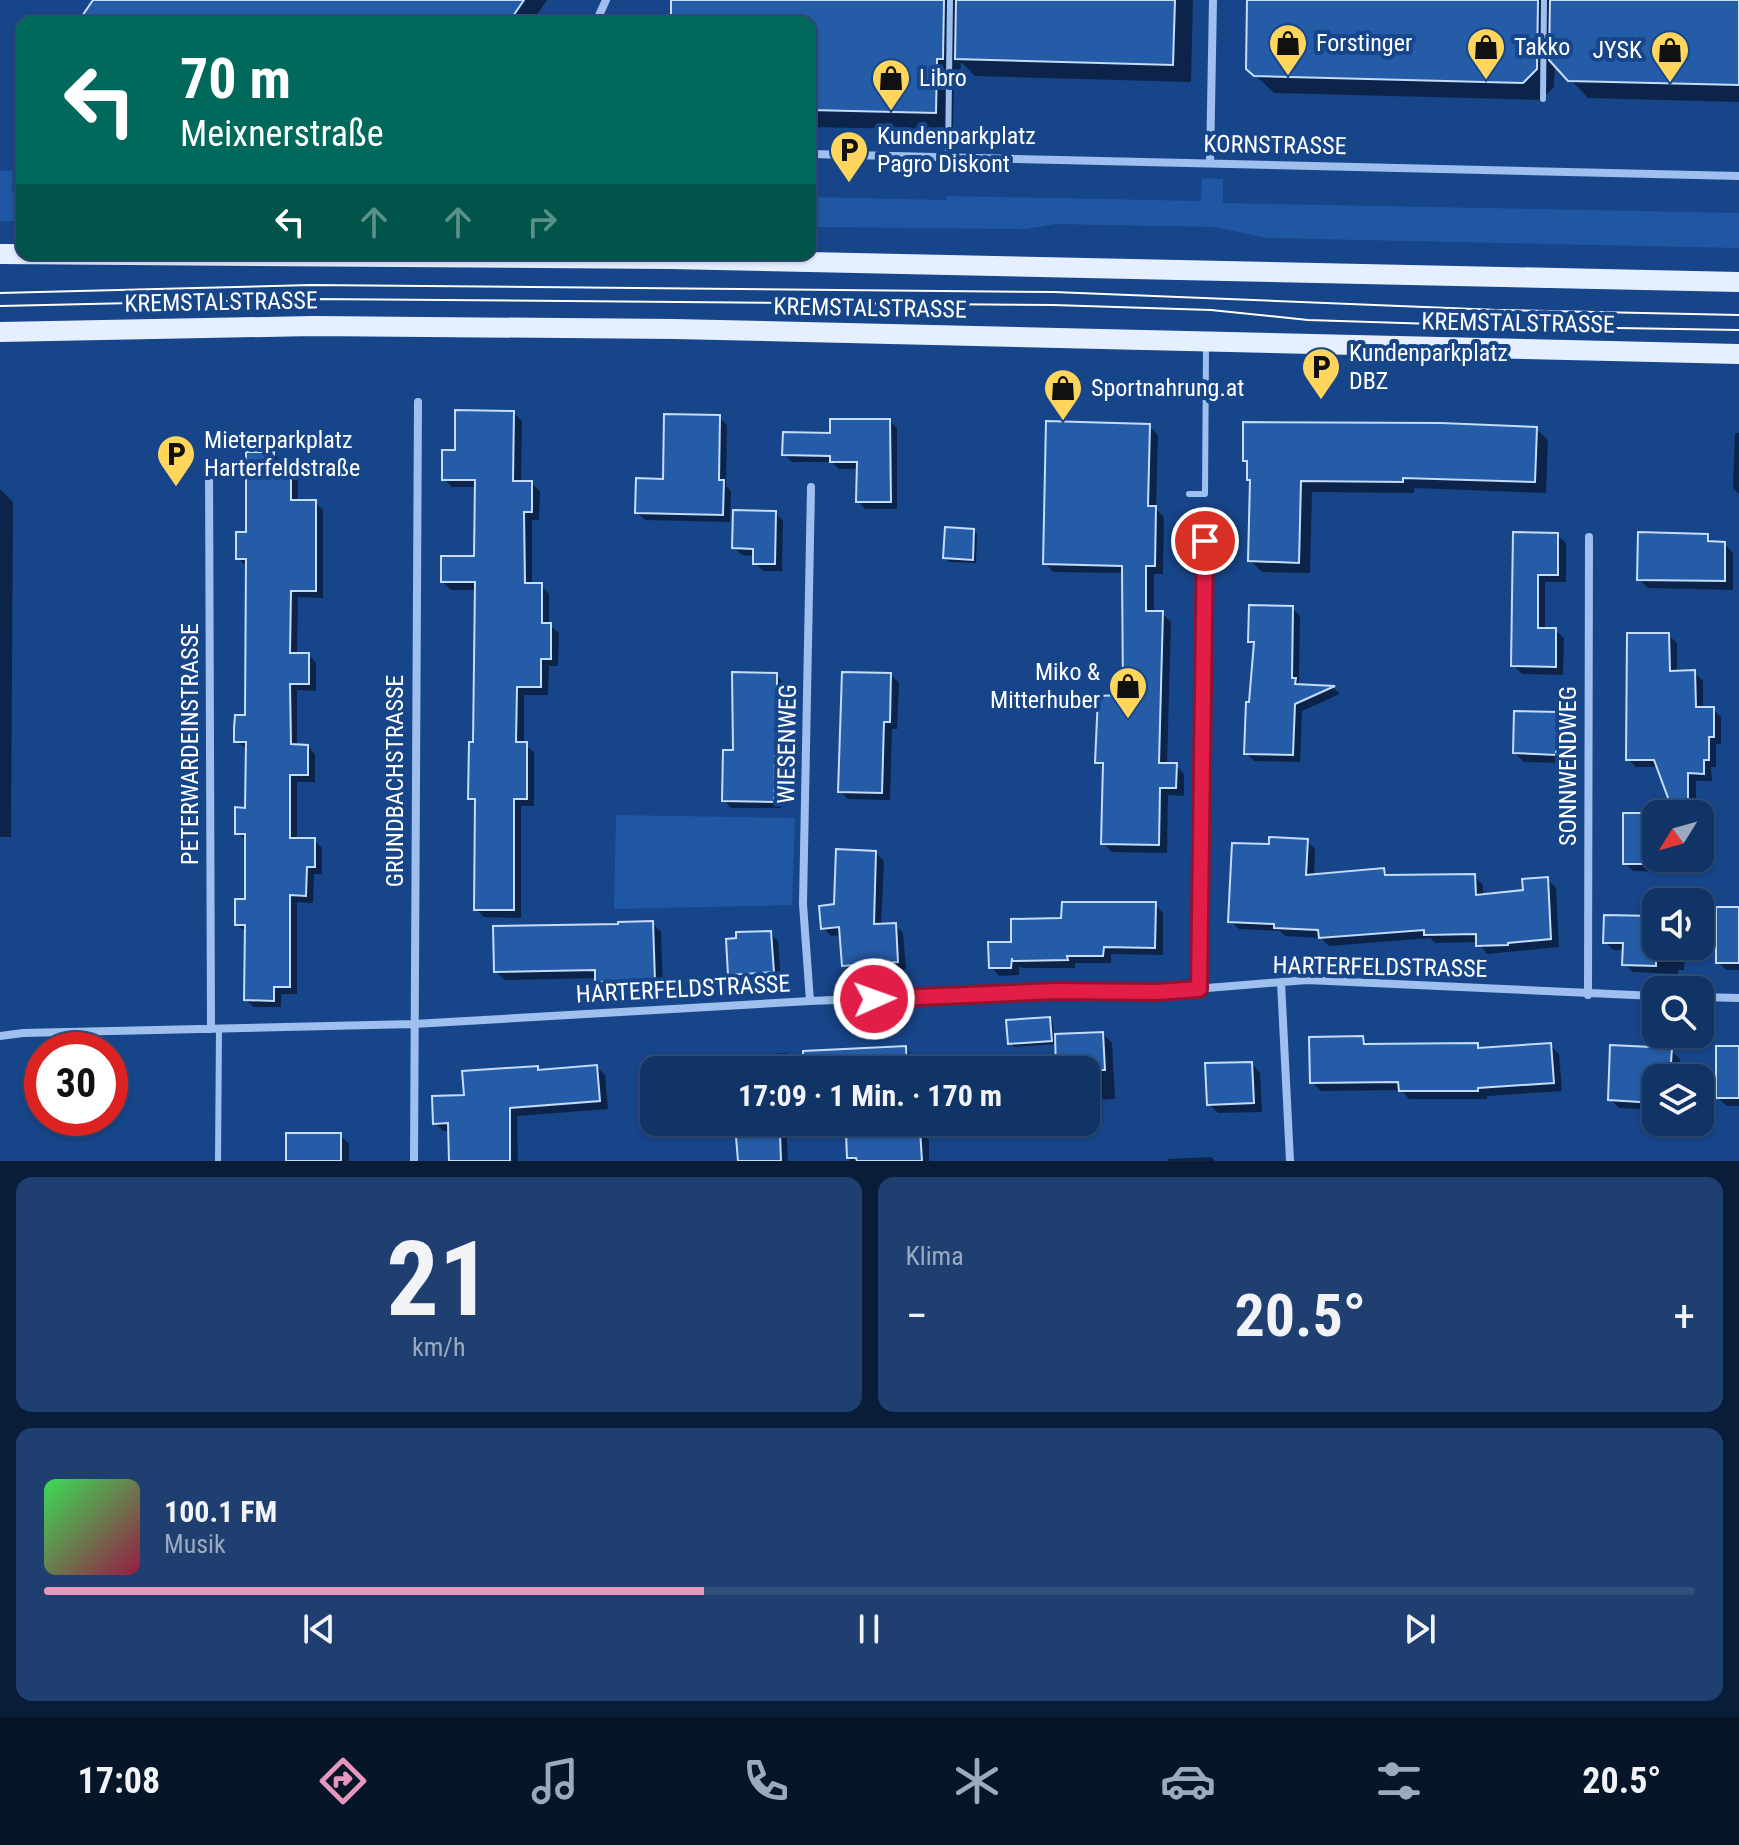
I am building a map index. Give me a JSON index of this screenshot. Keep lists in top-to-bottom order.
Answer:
{
  "streets": {
    "main road": ["KREMSTALSTRASSE"],
    "street": [
      "KORNSTRASSE",
      "PETERWARDEINSTRASSE",
      "WIESENWEG",
      "SONNWENDWEG",
      "GRUNDBACHSTRASSE",
      "HARTERFELDSTRASSE"
    ]
  },
  "crossings": [
    ["PETERWARDEINSTRASSE", "HARTERFELDSTRASSE"],
    ["WIESENWEG", "HARTERFELDSTRASSE"],
    ["SONNWENDWEG", "HARTERFELDSTRASSE"],
    ["GRUNDBACHSTRASSE", "HARTERFELDSTRASSE"]
  ],
  "places": {
    "shop": [
      "Forstinger",
      "Takko",
      "JYSK",
      "Libro",
      "Sportnahrung.at",
      "Miko & Mitterhuber"
    ],
    "parking": ["Kundenparkplatz Pagro Diskont", "Kundenparkplatz DBZ", "Mieterparkplatz Harterfeldstraße"]
  },
  "north": "bottom left",
  "page": {
    "turn": ["70 m", "Meixnerstraße"],
    "limit": "30",
    "trip": "17:09 · 1 Min. · 170 m",
    "tile": [
      ["21", "km/h"],
      "Klima"
    ],
    "heat": ["−", "20.5°", "+"],
    "song": ["100.1 FM", "Musik"],
    "tabs": ["17:08", "20.5°"]
  }
}
